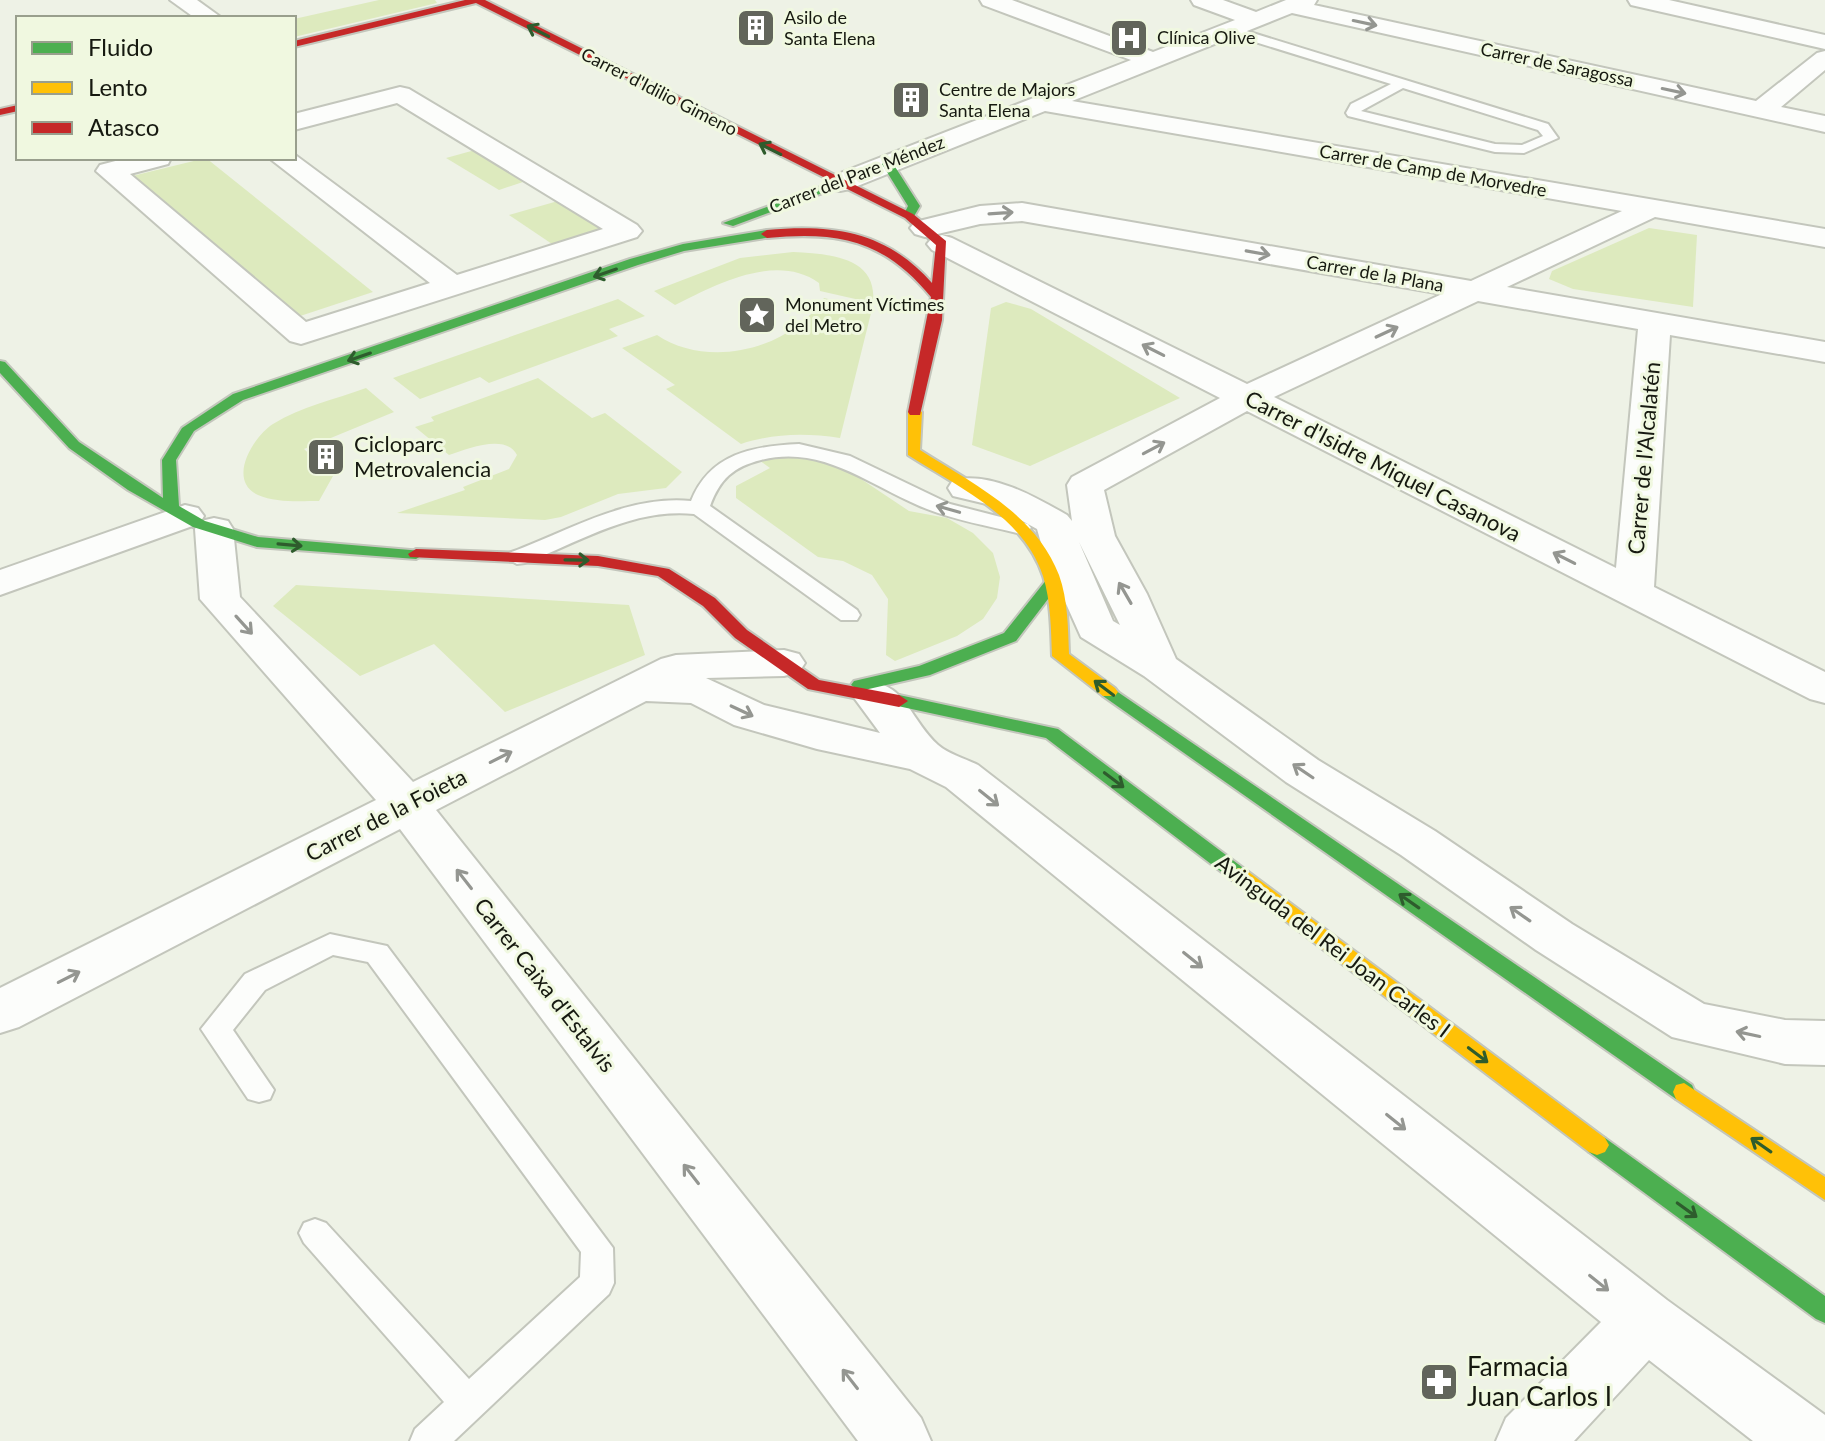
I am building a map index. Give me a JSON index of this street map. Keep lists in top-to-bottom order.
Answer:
{
  "streets": {
    "street": [
      "Carrer de Saragossa",
      "Carrer d'Idilio Gimeno",
      "Carrer de Camp de Morvedre",
      "Carrer del Pare Méndez",
      "Carrer de la Plana",
      "Carrer de l'Alcalatén",
      "Carrer d'Isidre Miquel Casanova",
      "Carrer de la Foieta",
      "Avinguda del Rei Joan Carles I",
      "Carrer Caixa d'Estalvis"
    ]
  },
  "crossings": [
    ["Carrer de Saragossa", "Carrer del Pare Méndez"],
    ["Carrer d'Idilio Gimeno", "Carrer del Pare Méndez"],
    ["Carrer de Camp de Morvedre", "Carrer del Pare Méndez"],
    ["Carrer del Pare Méndez", "Carrer Caixa d'Estalvis"],
    ["Carrer de la Plana", "Carrer de l'Alcalatén"],
    ["Carrer de la Plana", "Carrer d'Isidre Miquel Casanova"],
    ["Carrer de l'Alcalatén", "Carrer d'Isidre Miquel Casanova"],
    ["Carrer de la Foieta", "Carrer Caixa d'Estalvis"]
  ],
  "one_way": ["Carrer d'Idilio Gimeno", "Carrer del Pare Méndez", "Carrer de la Foieta"],
  "places": {
    "building": ["Asilo de Santa Elena", "Centre de Majors Santa Elena", "Cicloparc Metrovalencia"],
    "hospital": ["Clínica Olive"],
    "place": ["Monument Víctimes del Metro"],
    "pharmacy": ["Farmacia Juan Carlos I"]
  },
  "legend": ["Fluido", "Lento", "Atasco"]
}
